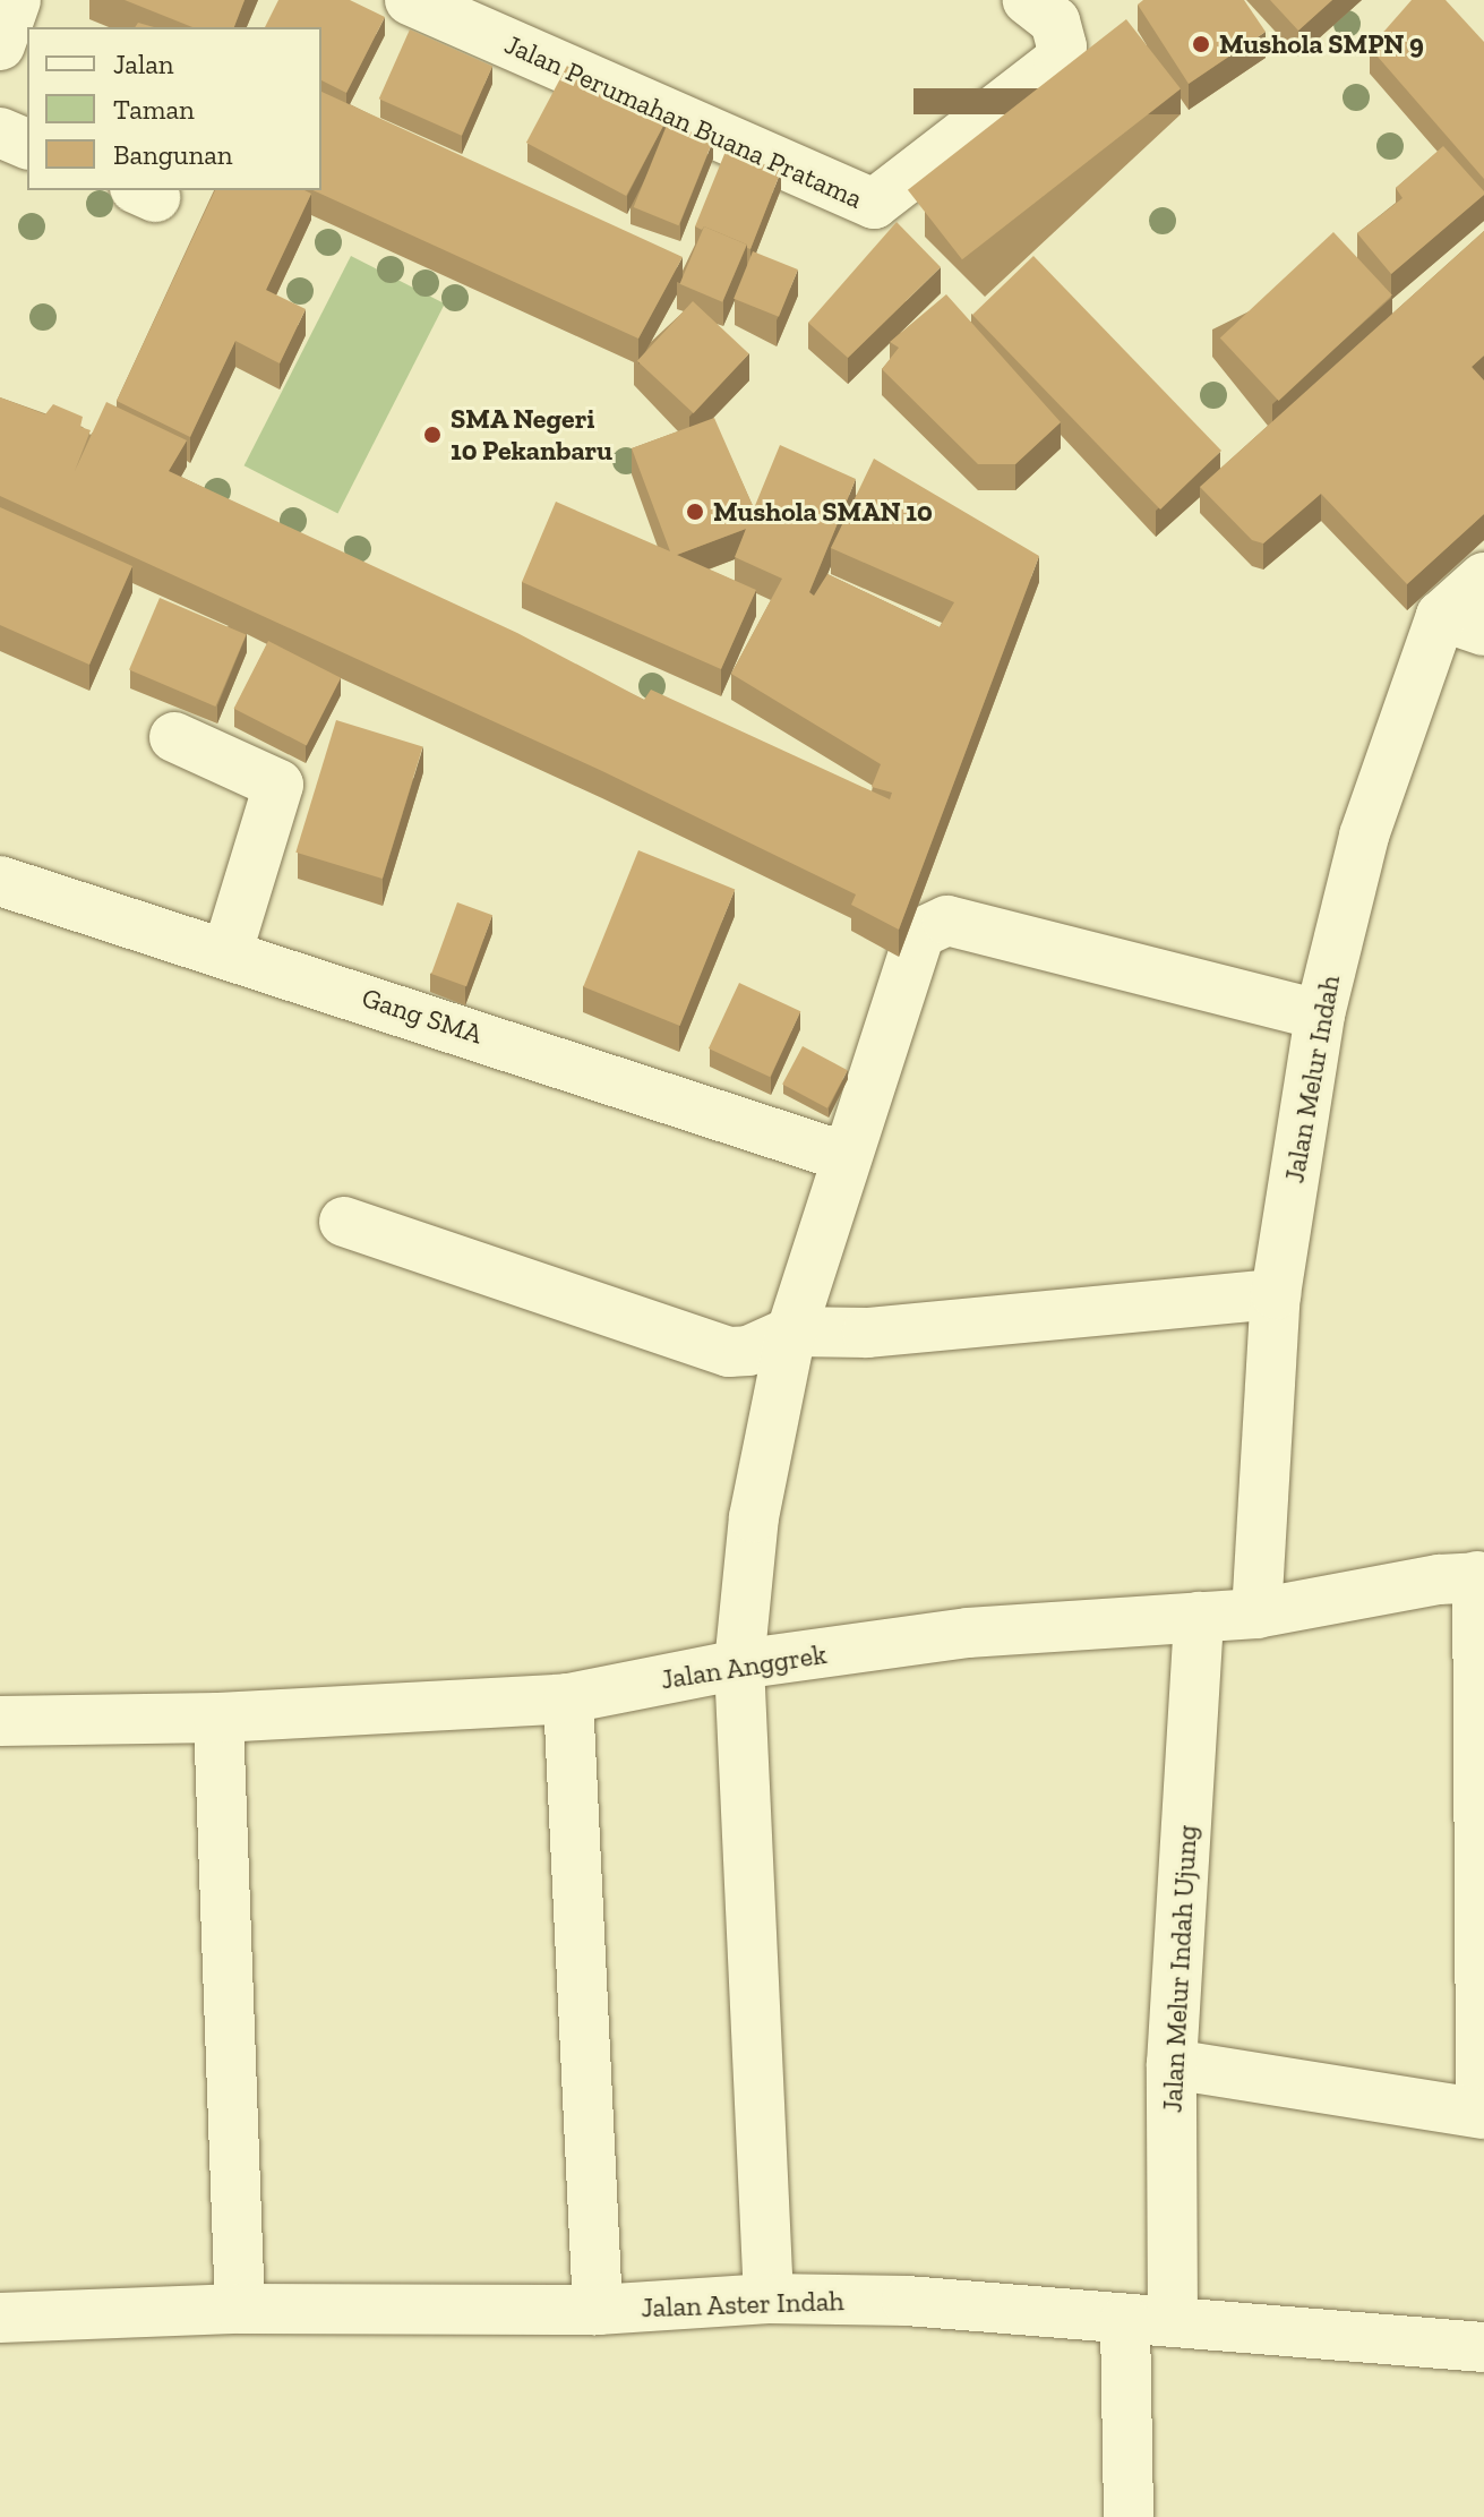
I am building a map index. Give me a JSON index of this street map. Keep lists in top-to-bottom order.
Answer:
{
  "streets": {
    "street": [
      "Jalan Perumahan Buana Pratama",
      "Gang SMA",
      "Jalan Melur Indah",
      "Jalan Anggrek",
      "Jalan Melur Indah Ujung",
      "Jalan Aster Indah"
    ]
  },
  "crossings": [
    ["Jalan Melur Indah", "Jalan Anggrek"],
    ["Jalan Anggrek", "Jalan Melur Indah Ujung"],
    ["Jalan Melur Indah Ujung", "Jalan Aster Indah"]
  ],
  "places": ["Mushola SMPN 9", "SMA Negeri 10 Pekanbaru", "Mushola SMAN 10"],
  "legend": ["Jalan", "Taman", "Bangunan"]
}
